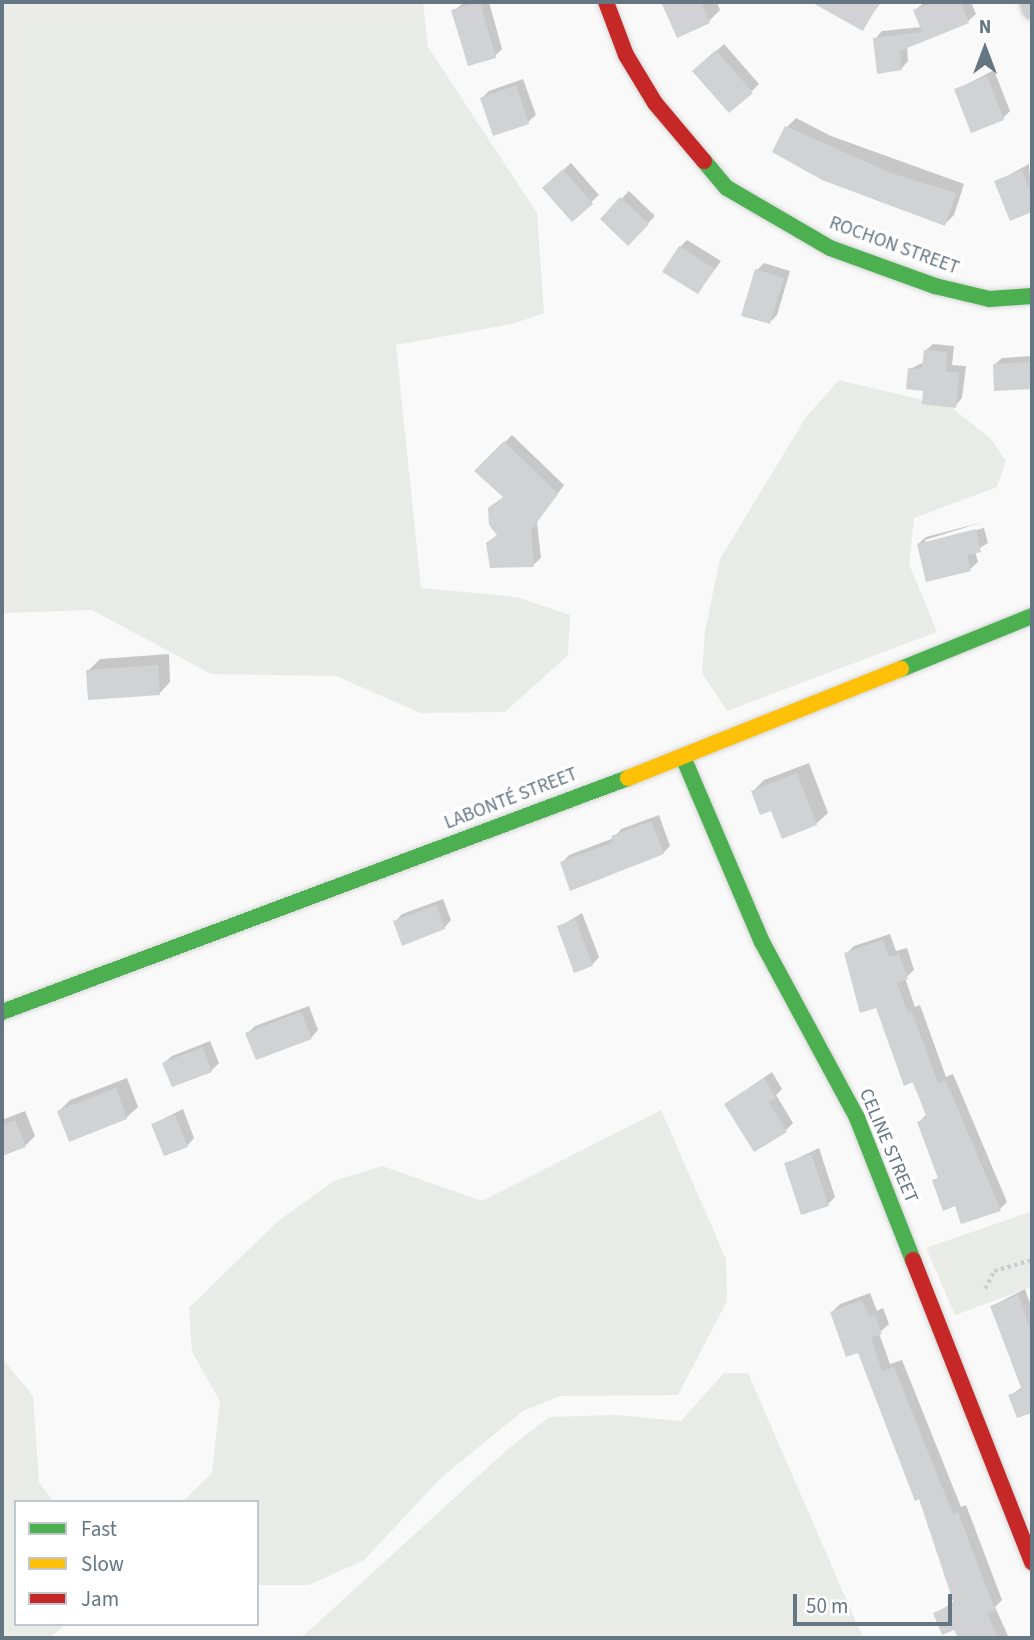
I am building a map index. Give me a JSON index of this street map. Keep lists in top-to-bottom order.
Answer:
{
  "streets": {
    "street": ["ROCHON STREET", "LABONTÉ STREET", "CELINE STREET"]
  },
  "crossings": [
    ["LABONTÉ STREET", "CELINE STREET"]
  ],
  "legend": ["Fast", "Slow", "Jam"],
  "scale_bar": "50 m",
  "north": "top"
}
